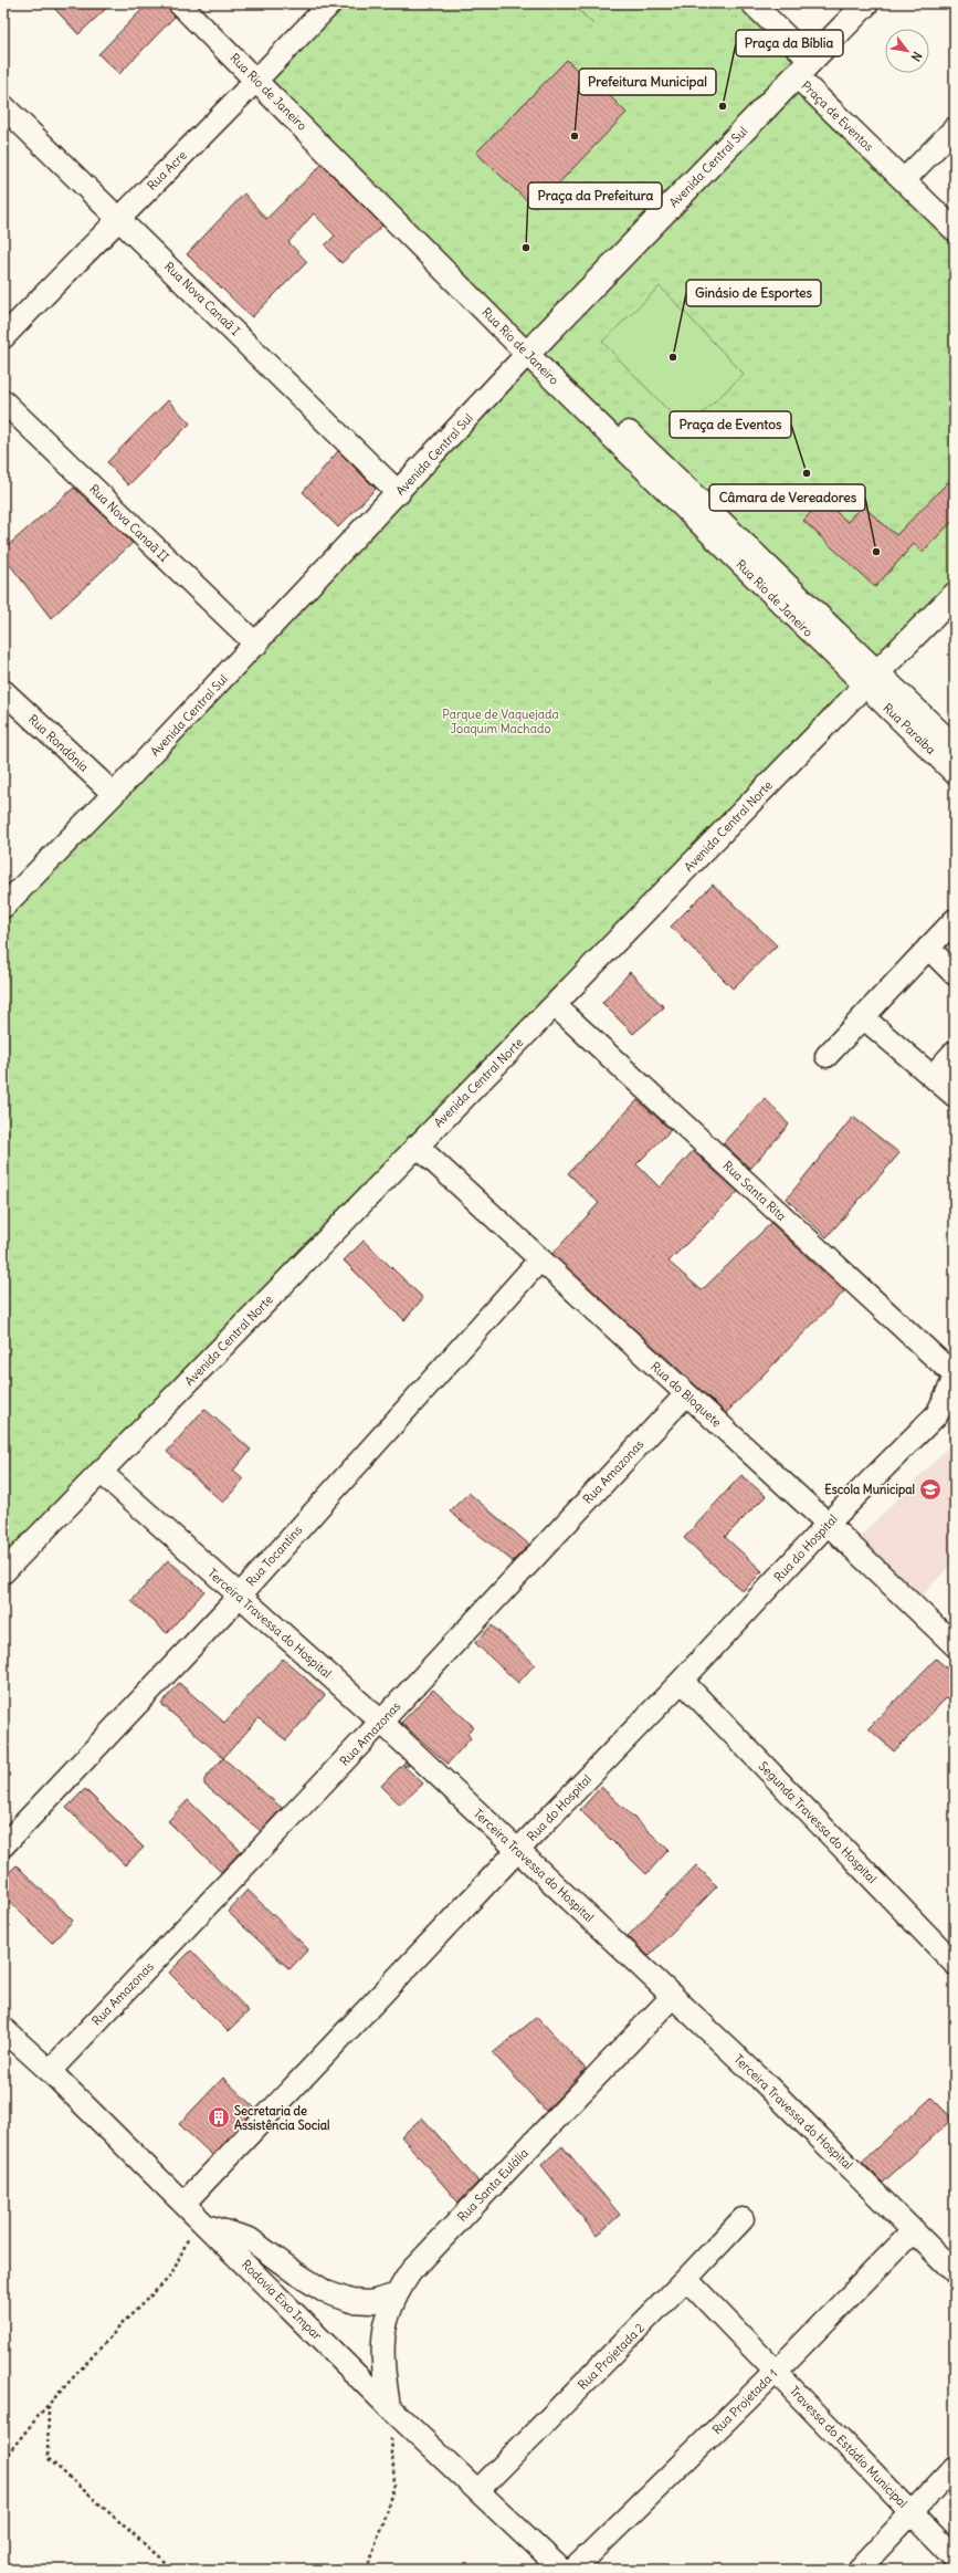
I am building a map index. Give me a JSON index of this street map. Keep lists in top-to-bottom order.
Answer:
{
  "streets": {
    "main road": ["Avenida Central Sul", "Avenida Central Norte"],
    "street": [
      "Rua Rio de Janeiro",
      "Praça de Eventos",
      "Rua Acre",
      "Rua Nova Canaã I",
      "Rua Nova Canaã II",
      "Rua Paraíba",
      "Rua Rondônia",
      "Rua Santa Rita",
      "Rua do Bloquete",
      "Rua Amazonas",
      "Rua do Hospital",
      "Rua Tocantins",
      "Terceira Travessa do Hospital",
      "Segunda Travessa do Hospital",
      "Rua Santa Eulália",
      "Rodovia Eixo Impar",
      "Rua Projetada 2",
      "Rua Projetada 1",
      "Travessa do Estádio Municipal"
    ]
  },
  "crossings": [
    ["Rua Rio de Janeiro", "Avenida Central Sul"],
    ["Rua Rio de Janeiro", "Rua Acre"],
    ["Rua Rio de Janeiro", "Rua Paraíba"],
    ["Rua Rio de Janeiro", "Avenida Central Norte"],
    ["Praça de Eventos", "Avenida Central Sul"],
    ["Avenida Central Sul", "Rua Nova Canaã I"],
    ["Avenida Central Sul", "Rua Nova Canaã II"],
    ["Avenida Central Sul", "Rua Rondônia"],
    ["Rua Acre", "Rua Nova Canaã I"],
    ["Rua Paraíba", "Avenida Central Norte"],
    ["Avenida Central Norte", "Rua Santa Rita"],
    ["Avenida Central Norte", "Rua do Bloquete"],
    ["Avenida Central Norte", "Terceira Travessa do Hospital"],
    ["Rua Santa Rita", "Rua do Hospital"],
    ["Rua do Bloquete", "Rua Amazonas"],
    ["Rua do Bloquete", "Rua do Hospital"],
    ["Rua do Bloquete", "Rua Tocantins"],
    ["Rua Amazonas", "Terceira Travessa do Hospital"],
    ["Rua Amazonas", "Rodovia Eixo Impar"],
    ["Rua do Hospital", "Terceira Travessa do Hospital"],
    ["Rua do Hospital", "Segunda Travessa do Hospital"],
    ["Rua do Hospital", "Rodovia Eixo Impar"],
    ["Rua Tocantins", "Terceira Travessa do Hospital"],
    ["Terceira Travessa do Hospital", "Rua Santa Eulália"],
    ["Terceira Travessa do Hospital", "Rua Projetada 1"],
    ["Rua Santa Eulália", "Rodovia Eixo Impar"],
    ["Rodovia Eixo Impar", "Rua Projetada 2"],
    ["Rua Projetada 2", "Travessa do Estádio Municipal"],
    ["Rua Projetada 1", "Travessa do Estádio Municipal"]
  ],
  "parks": ["Parque de Vaquejada Joaquim Machado"],
  "places": {
    "other": [
      "Praça da Bíblia",
      "Prefeitura Municipal",
      "Praça da Prefeitura",
      "Ginásio de Esportes",
      "Praça de Eventos",
      "Câmara de Vereadores"
    ],
    "school or university": ["Escola Municipal"],
    "building": ["Secretaria de Assistência Social"]
  },
  "north": "bottom right"
}
